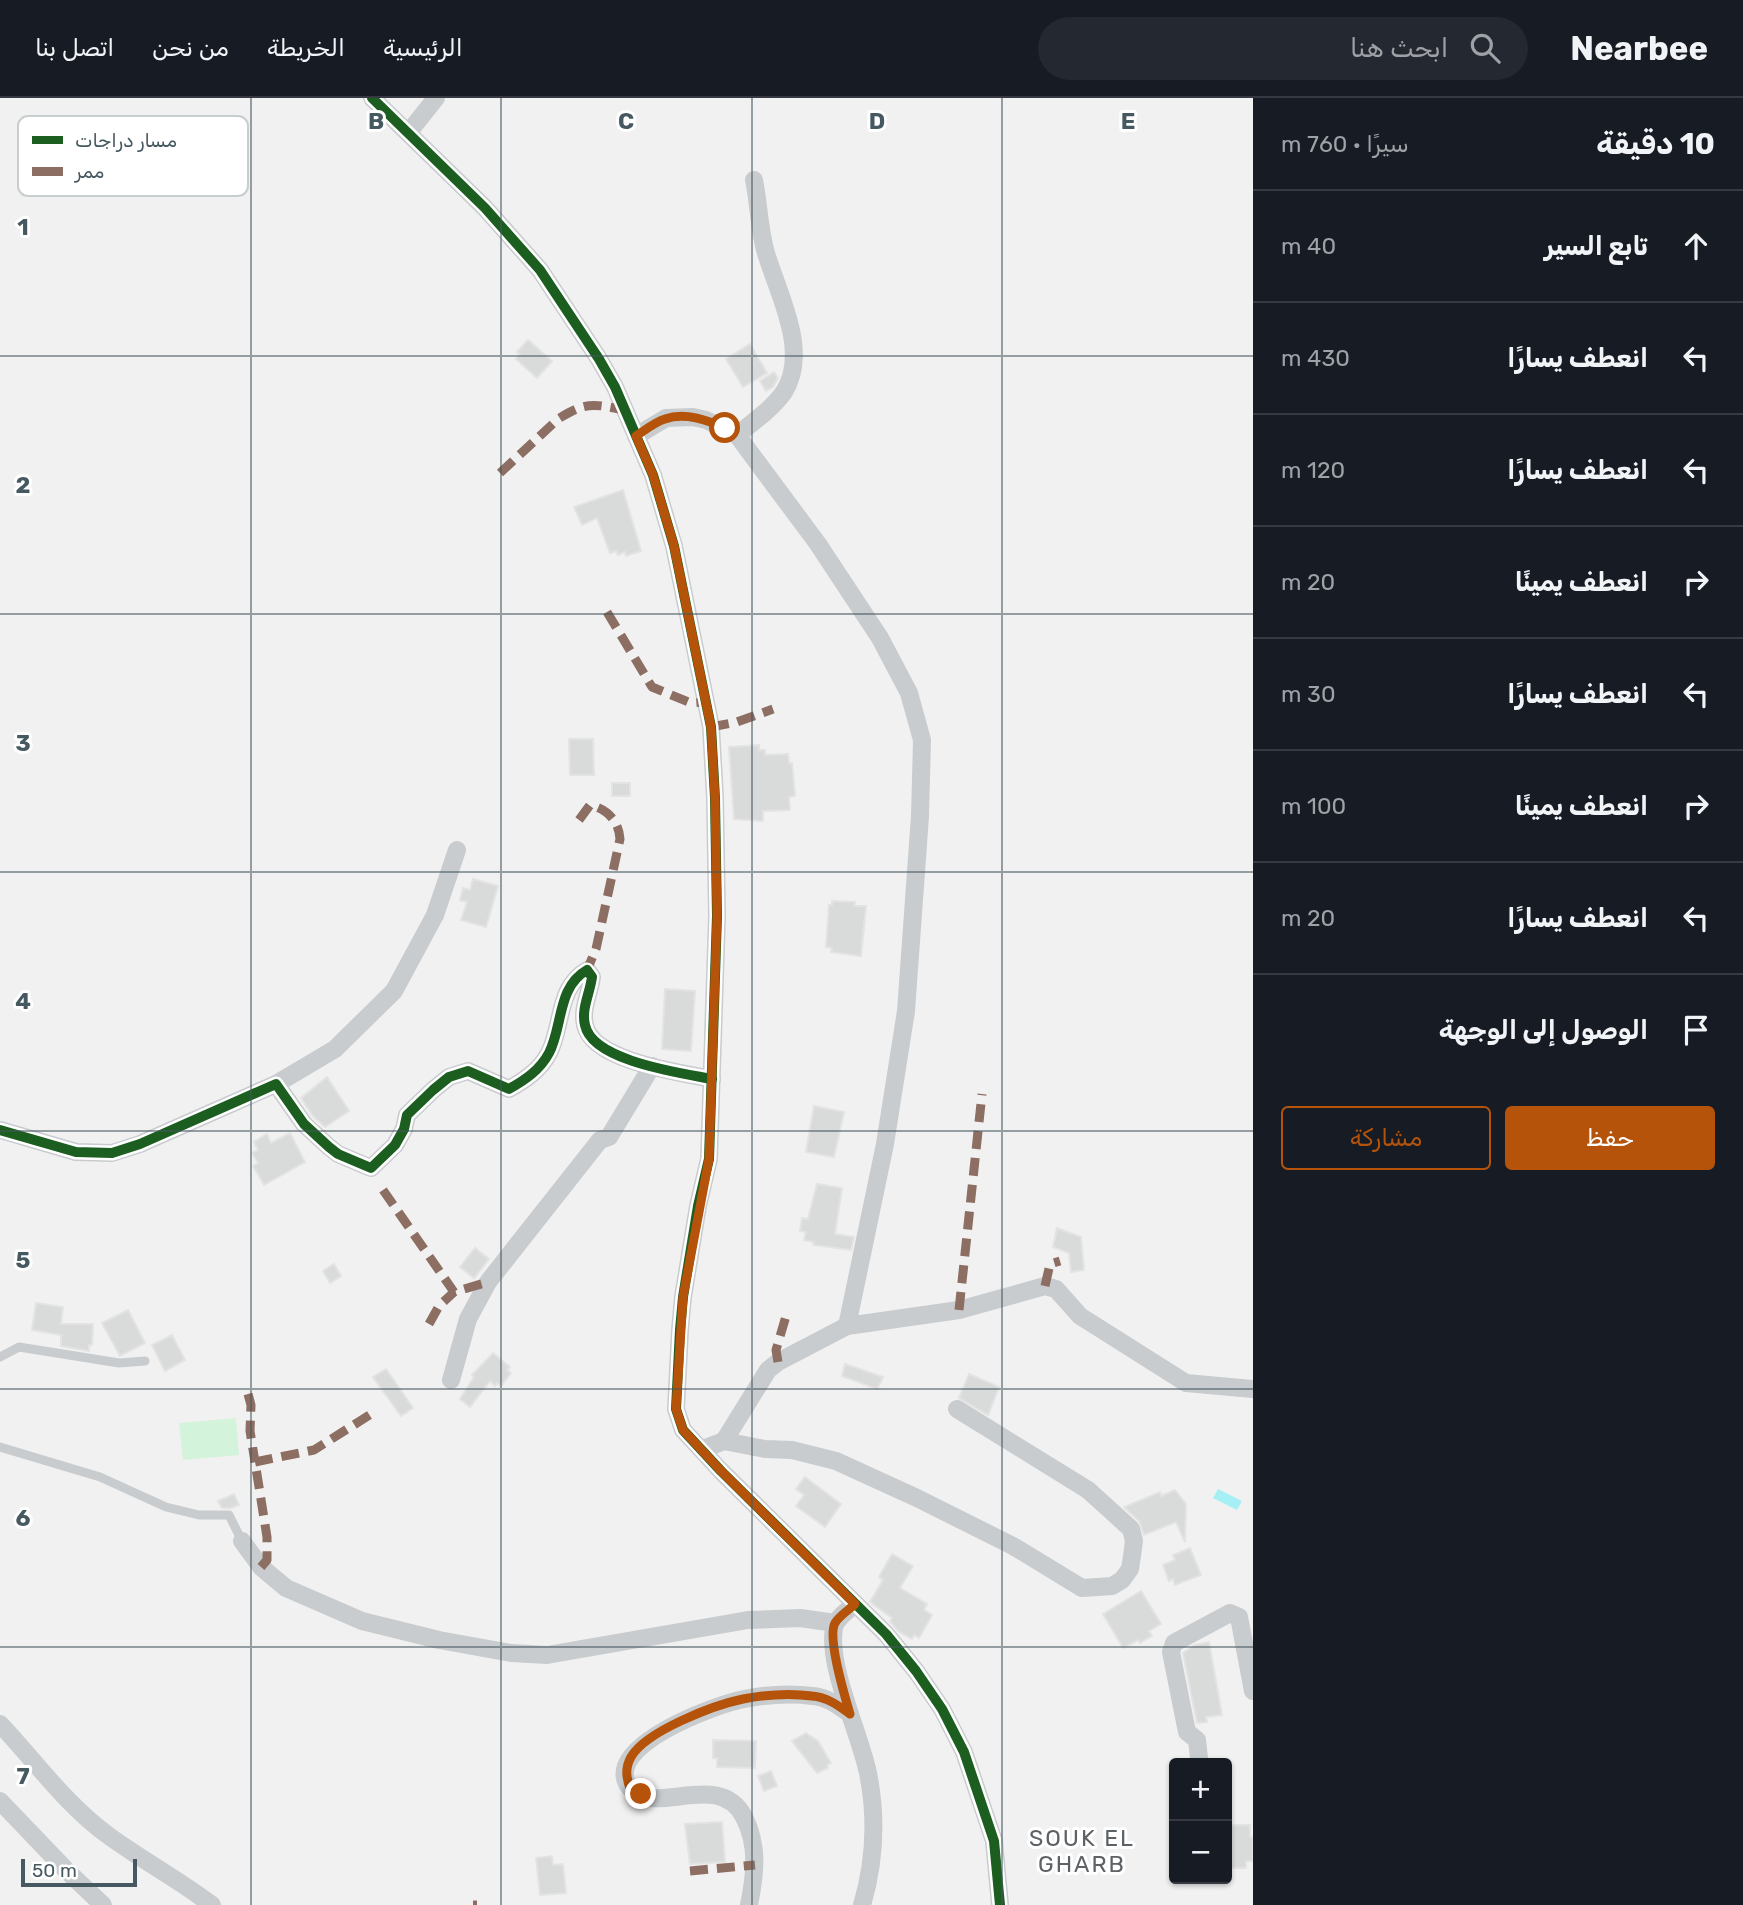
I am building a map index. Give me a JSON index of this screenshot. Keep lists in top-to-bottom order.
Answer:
{
  "districts": ["SOUK EL GHARB"],
  "legend": ["مسار دراجات", "ممر"],
  "scale_bar": "50 m",
  "page": {
    "header": "Nearbee",
    "search": "ابحث هنا",
    "nav": [
      "الرئيسية",
      "الخريطة",
      "من نحن",
      "اتصل بنا"
    ],
    "heading": ["10 دقيقة", "سيرًا · 760 m"],
    "list": [
      ["تابع السير", "40 m"],
      ["انعطف يسارًا", "430 m"],
      ["انعطف يسارًا", "120 m"],
      ["انعطف يمينًا", "20 m"],
      ["انعطف يسارًا", "30 m"],
      ["انعطف يمينًا", "100 m"],
      ["انعطف يسارًا", "20 m"],
      "الوصول إلى الوجهة"
    ],
    "buttons": ["حفظ", "مشاركة"],
    "map_buttons": ["+", "−"],
    "scale": "50 m"
  },
  "grid": {
    "columns": [
      "B",
      "C",
      "D",
      "E"
    ],
    "rows": [
      "1",
      "2",
      "3",
      "4",
      "5",
      "6",
      "7"
    ]
  }
}
